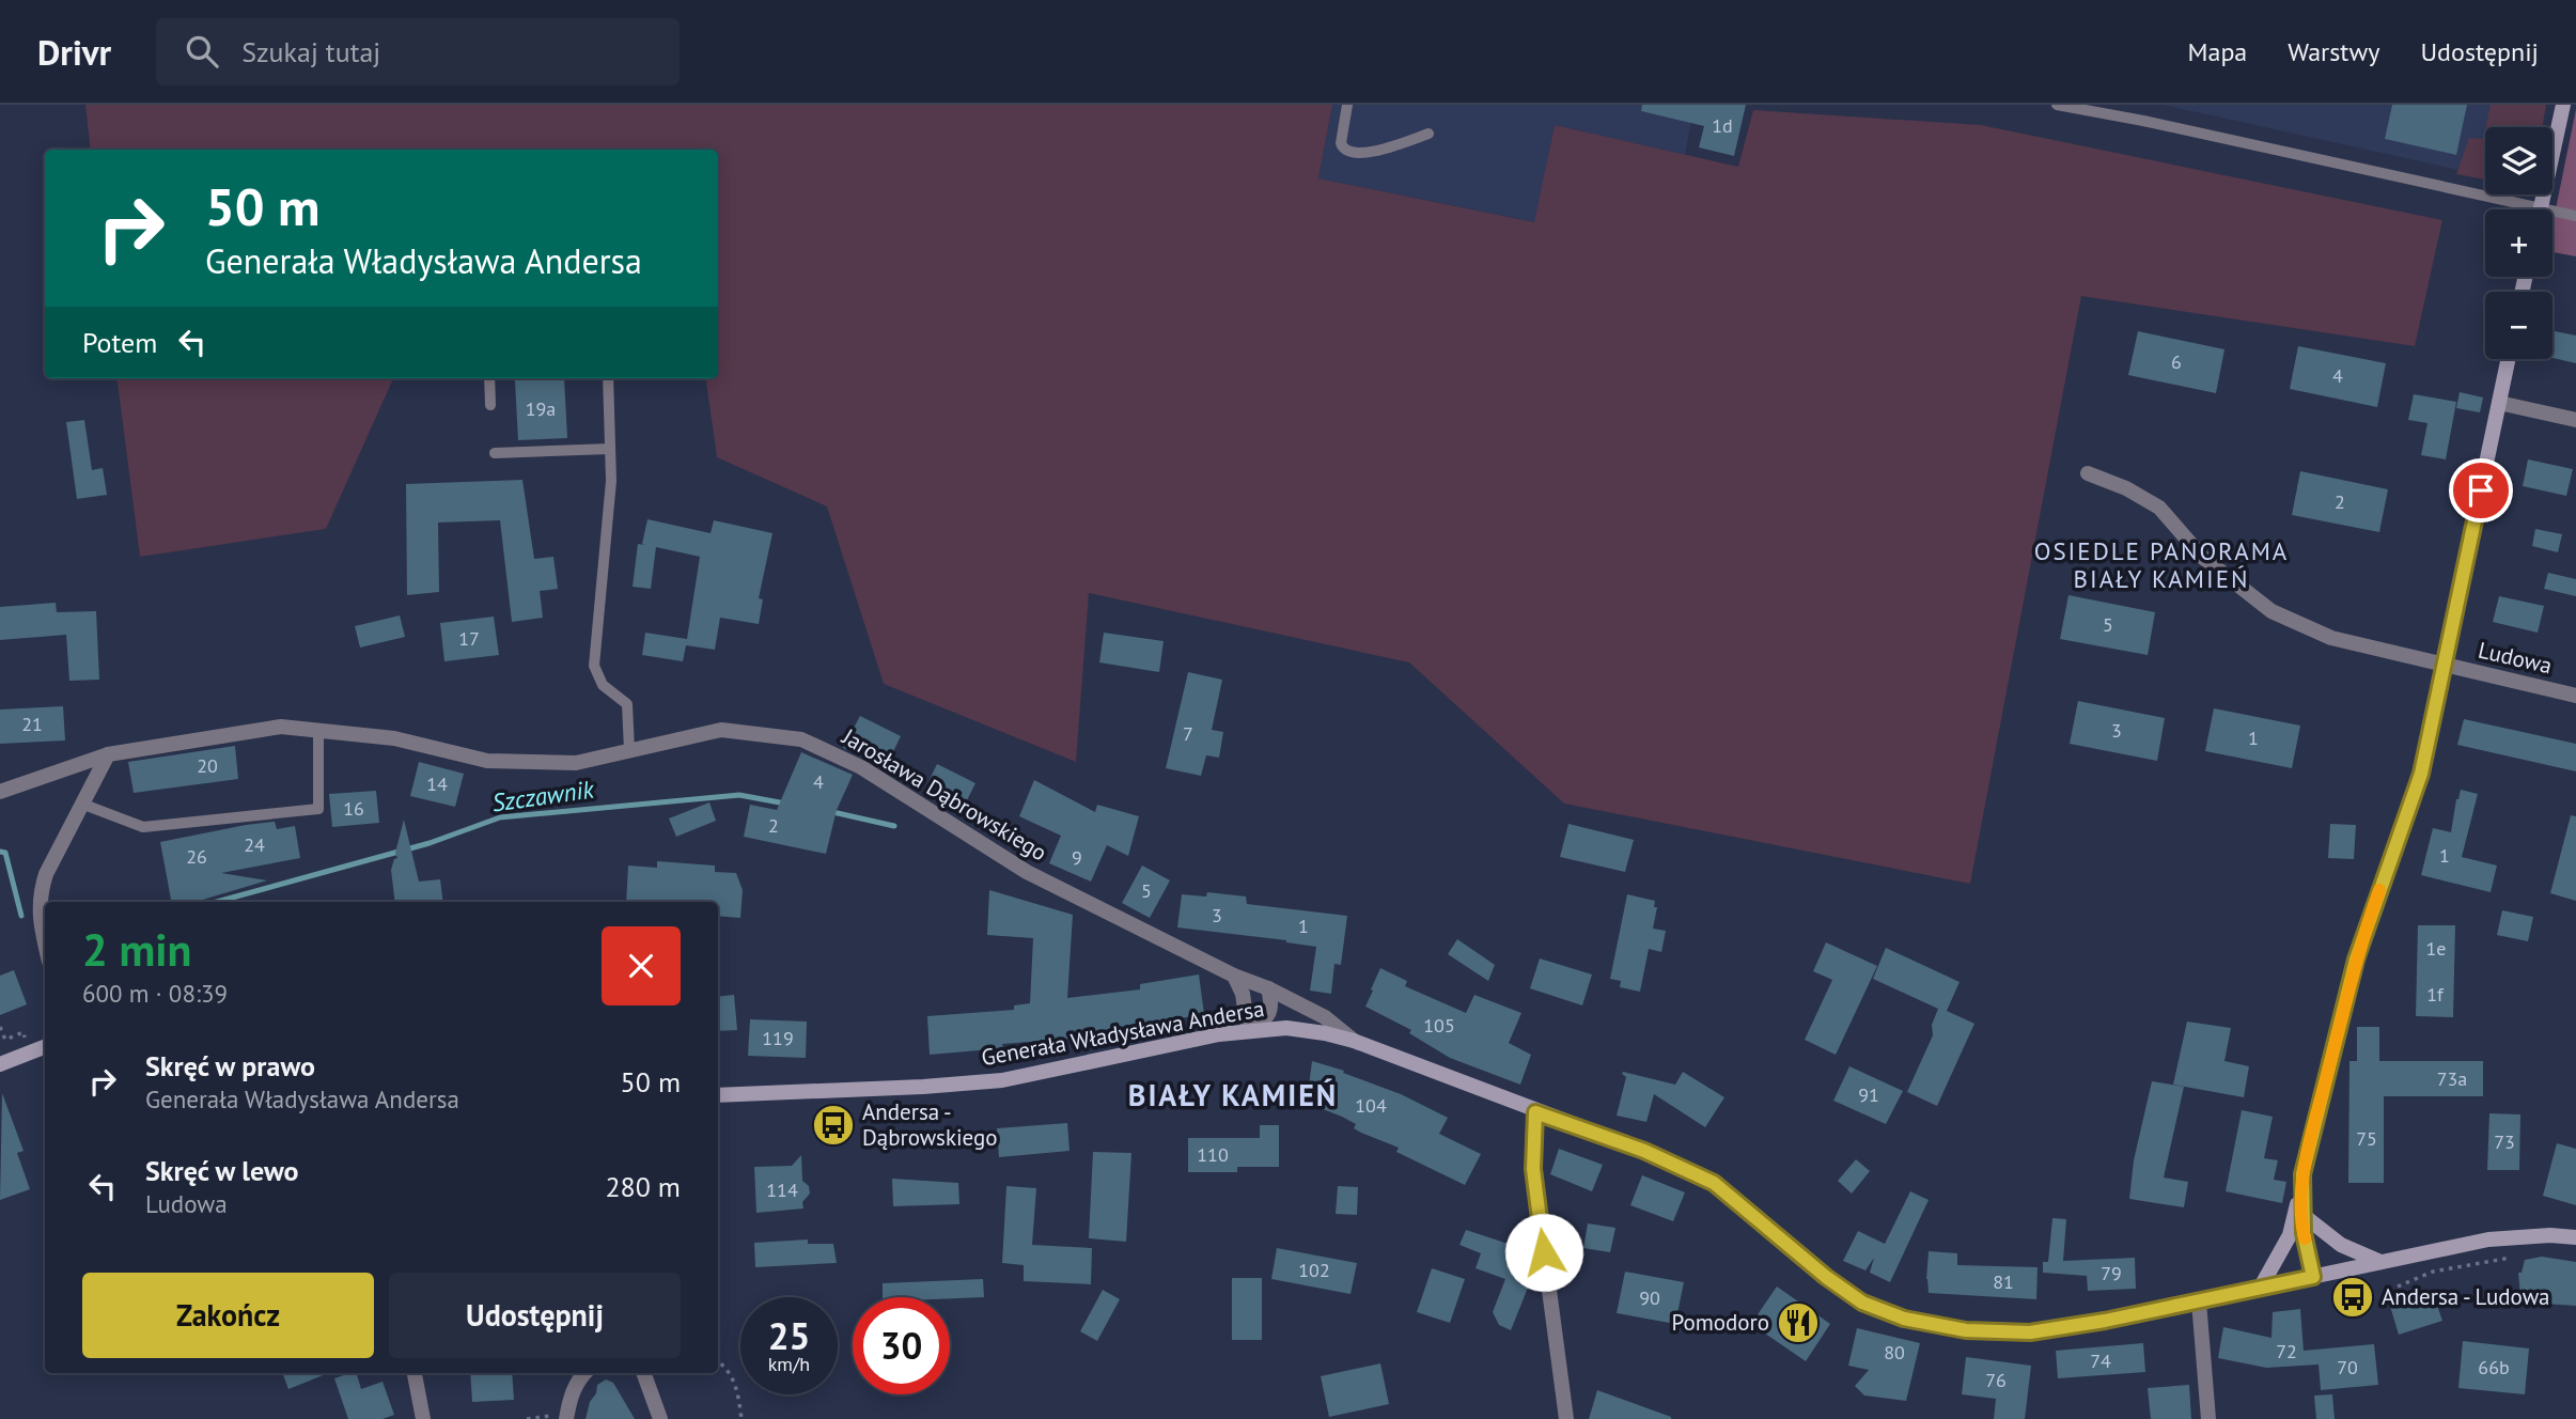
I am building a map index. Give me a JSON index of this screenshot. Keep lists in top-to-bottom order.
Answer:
{
  "streets": {
    "street": ["Ludowa", "Jarosława Dąbrowskiego", "Generała Władysława Andersa"]
  },
  "crossings": [
    ["Ludowa", "Generała Władysława Andersa"],
    ["Jarosława Dąbrowskiego", "Generała Władysława Andersa"]
  ],
  "districts": ["OSIEDLE PANORAMA BIAŁY KAMIEŃ", "BIAŁY KAMIEŃ"],
  "water": ["Szczawnik"],
  "places": {
    "bus stop": ["Andersa - Dąbrowskiego", "Andersa - Ludowa"],
    "restaurant": ["Pomodoro"]
  },
  "house_numbers": [
    "1d",
    "6",
    "4",
    "19a",
    "2",
    "5",
    "17",
    "21",
    "3",
    "7",
    "1",
    "20",
    "4",
    "14",
    "16",
    "2",
    "24",
    "1",
    "26",
    "9",
    "5",
    "3",
    "1",
    "1e",
    "1f",
    "105",
    "119",
    "73a",
    "91",
    "104",
    "75",
    "73",
    "110",
    "114",
    "102",
    "79",
    "81",
    "90",
    "72",
    "80",
    "74",
    "70",
    "66b",
    "76"
  ],
  "page": {
    "header": "Drivr",
    "search": "Szukaj tutaj",
    "nav": ["Mapa", "Warstwy", "Udostępnij"],
    "map_buttons": ["+", "−"],
    "turn": ["50 m", "Generała Władysława Andersa"],
    "then": "Potem",
    "heading": ["2 min", "600 m · 08:39"],
    "list": [
      {
        "name": "Skręć w prawo",
        "note": "Generała Władysława Andersa",
        "value": "50 m"
      },
      {
        "name": "Skręć w lewo",
        "note": "Ludowa",
        "value": "280 m"
      }
    ],
    "buttons": ["Zakończ", "Udostępnij"],
    "speed": "25 km/h",
    "limit": "30"
  }
}
